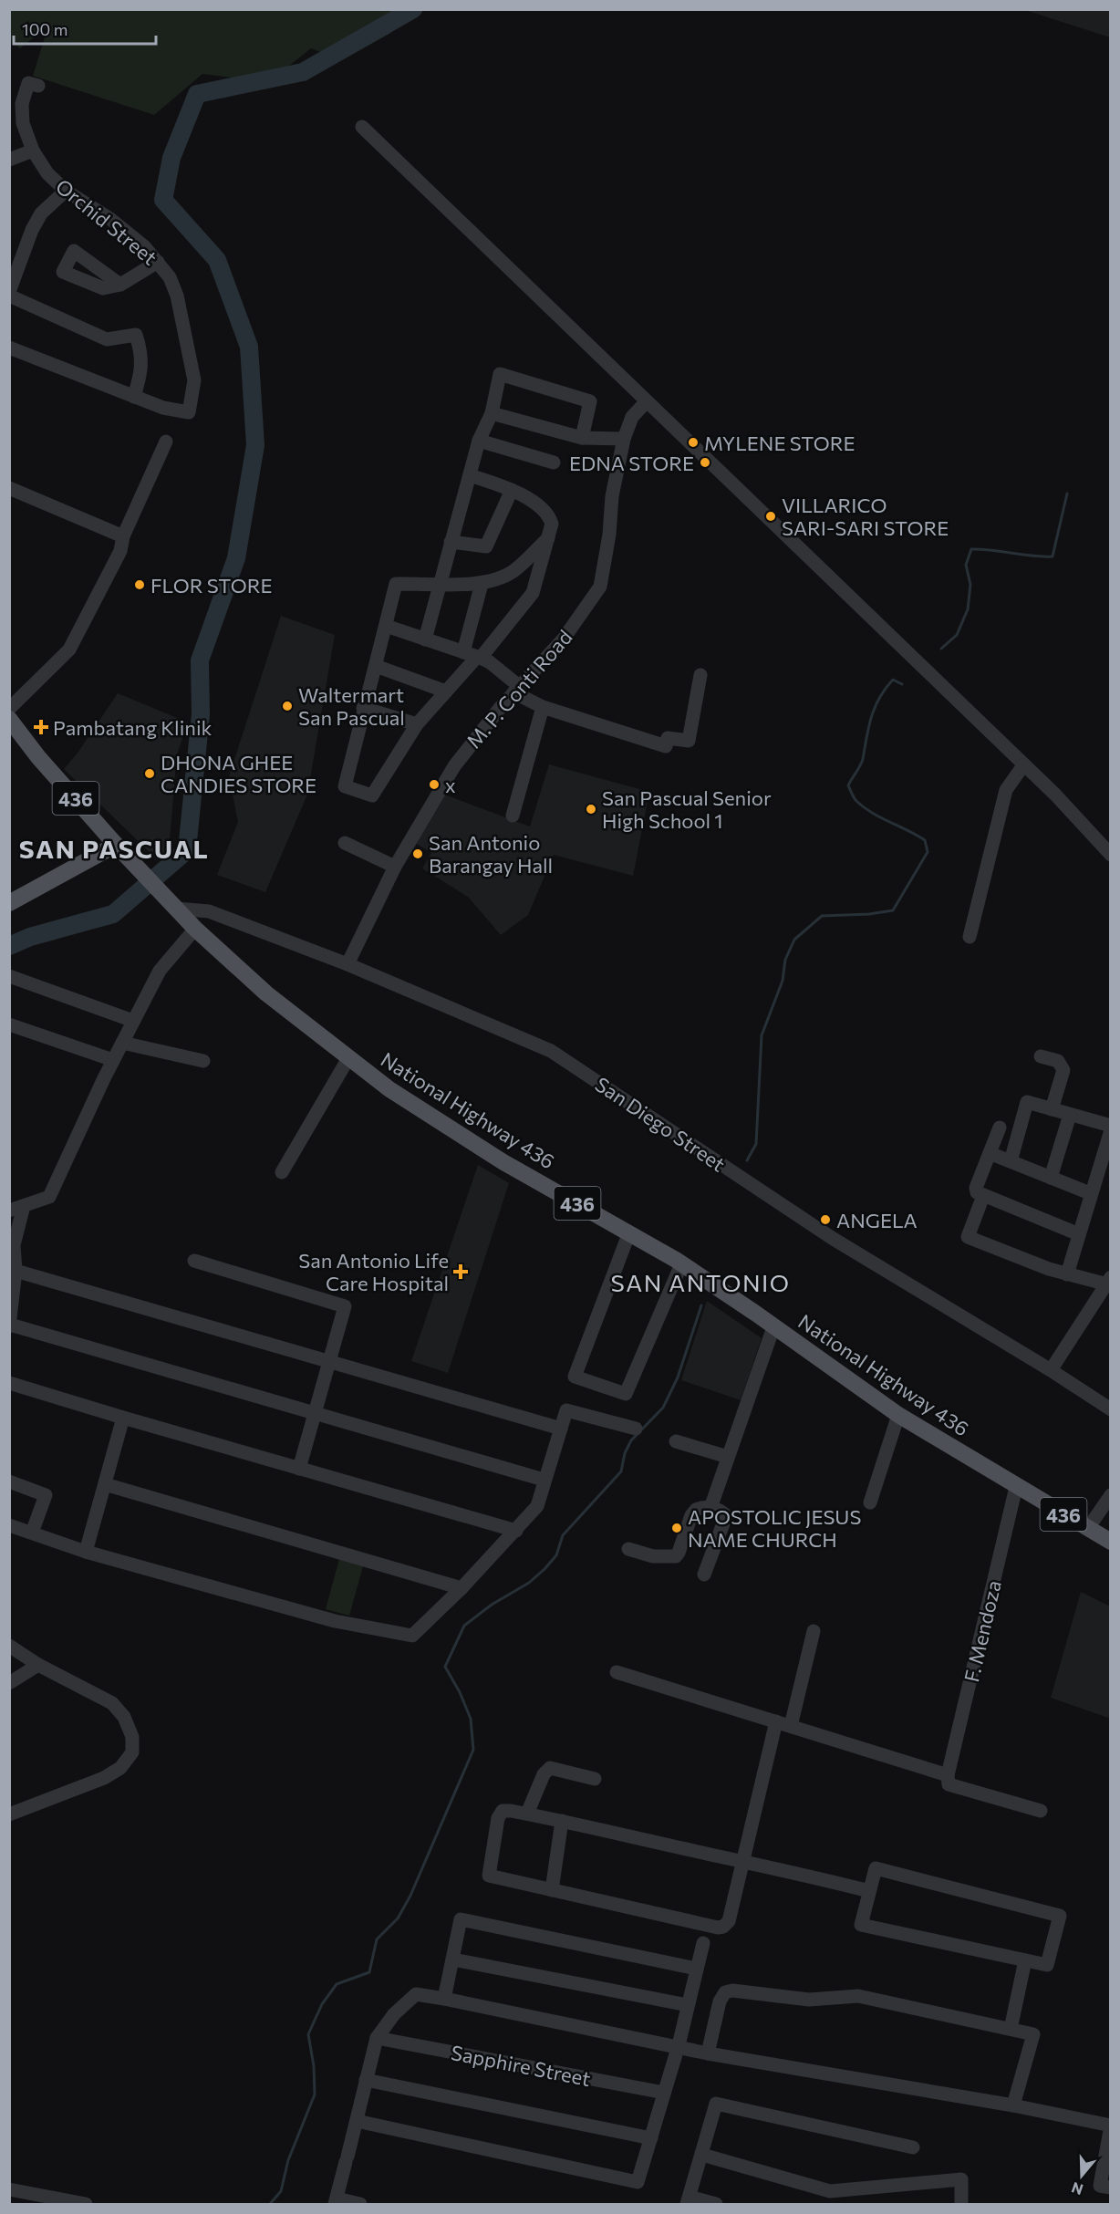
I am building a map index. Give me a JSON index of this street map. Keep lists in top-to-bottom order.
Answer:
{
  "streets": {
    "main road": ["436", "National Highway 436"],
    "street": [
      "Orchid Street",
      "M. P. Conti Road",
      "San Diego Street",
      "F. Mendoza",
      "Sapphire Street"
    ]
  },
  "crossings": [
    ["M. P. Conti Road", "San Diego Street"],
    ["National Highway 436", "San Diego Street"],
    ["National Highway 436", "F. Mendoza"]
  ],
  "districts": ["SAN PASCUAL", "SAN ANTONIO"],
  "places": {
    "other": [
      "MYLENE STORE",
      "EDNA STORE",
      "VILLARICO SARI-SARI STORE",
      "FLOR STORE",
      "Waltermart San Pascual",
      "DHONA GHEE CANDIES STORE",
      "x",
      "San Pascual Senior High School 1",
      "San Antonio Barangay Hall",
      "ANGELA",
      "APOSTOLIC JESUS NAME CHURCH"
    ],
    "health": ["Pambatang Klinik", "San Antonio Life Care Hospital"]
  },
  "scale_bar": "100 m",
  "north": "bottom"
}
